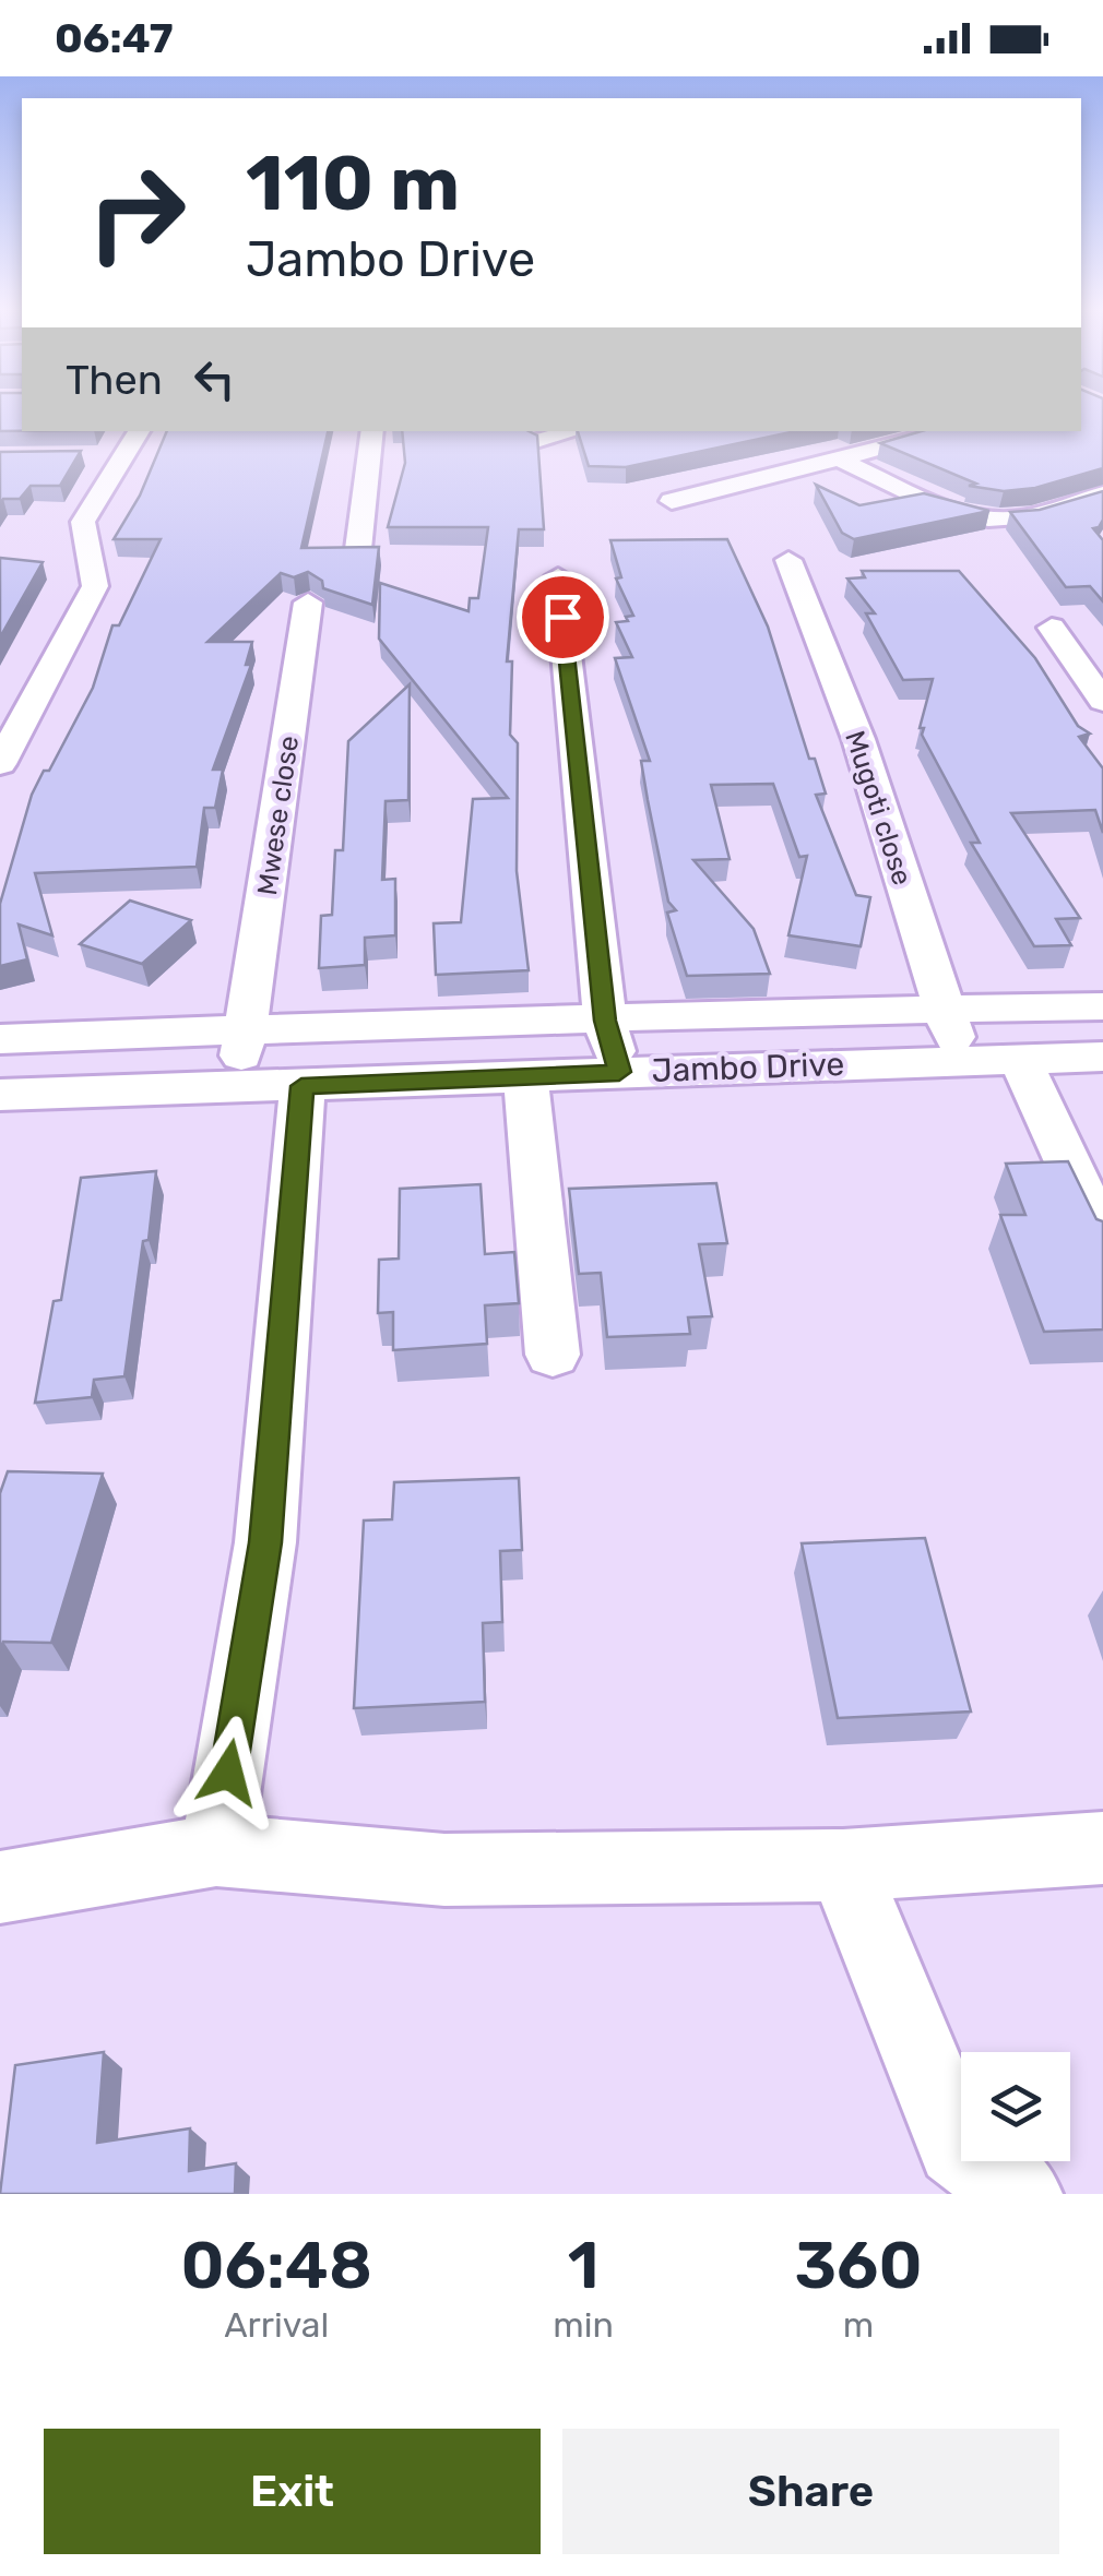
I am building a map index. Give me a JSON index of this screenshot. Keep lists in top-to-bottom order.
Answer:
{
  "streets": {
    "street": ["Mugoti close", "Mwese close", "Jambo Drive"]
  },
  "crossings": [
    ["Mugoti close", "Jambo Drive"],
    ["Mwese close", "Jambo Drive"]
  ],
  "page": {
    "status": "06:47",
    "turn": ["110 m", "Jambo Drive"],
    "then": "Then",
    "eta": [
      "06:48",
      "Arrival",
      "1",
      "min",
      "360",
      "m"
    ],
    "buttons": ["Exit", "Share"]
  }
}
